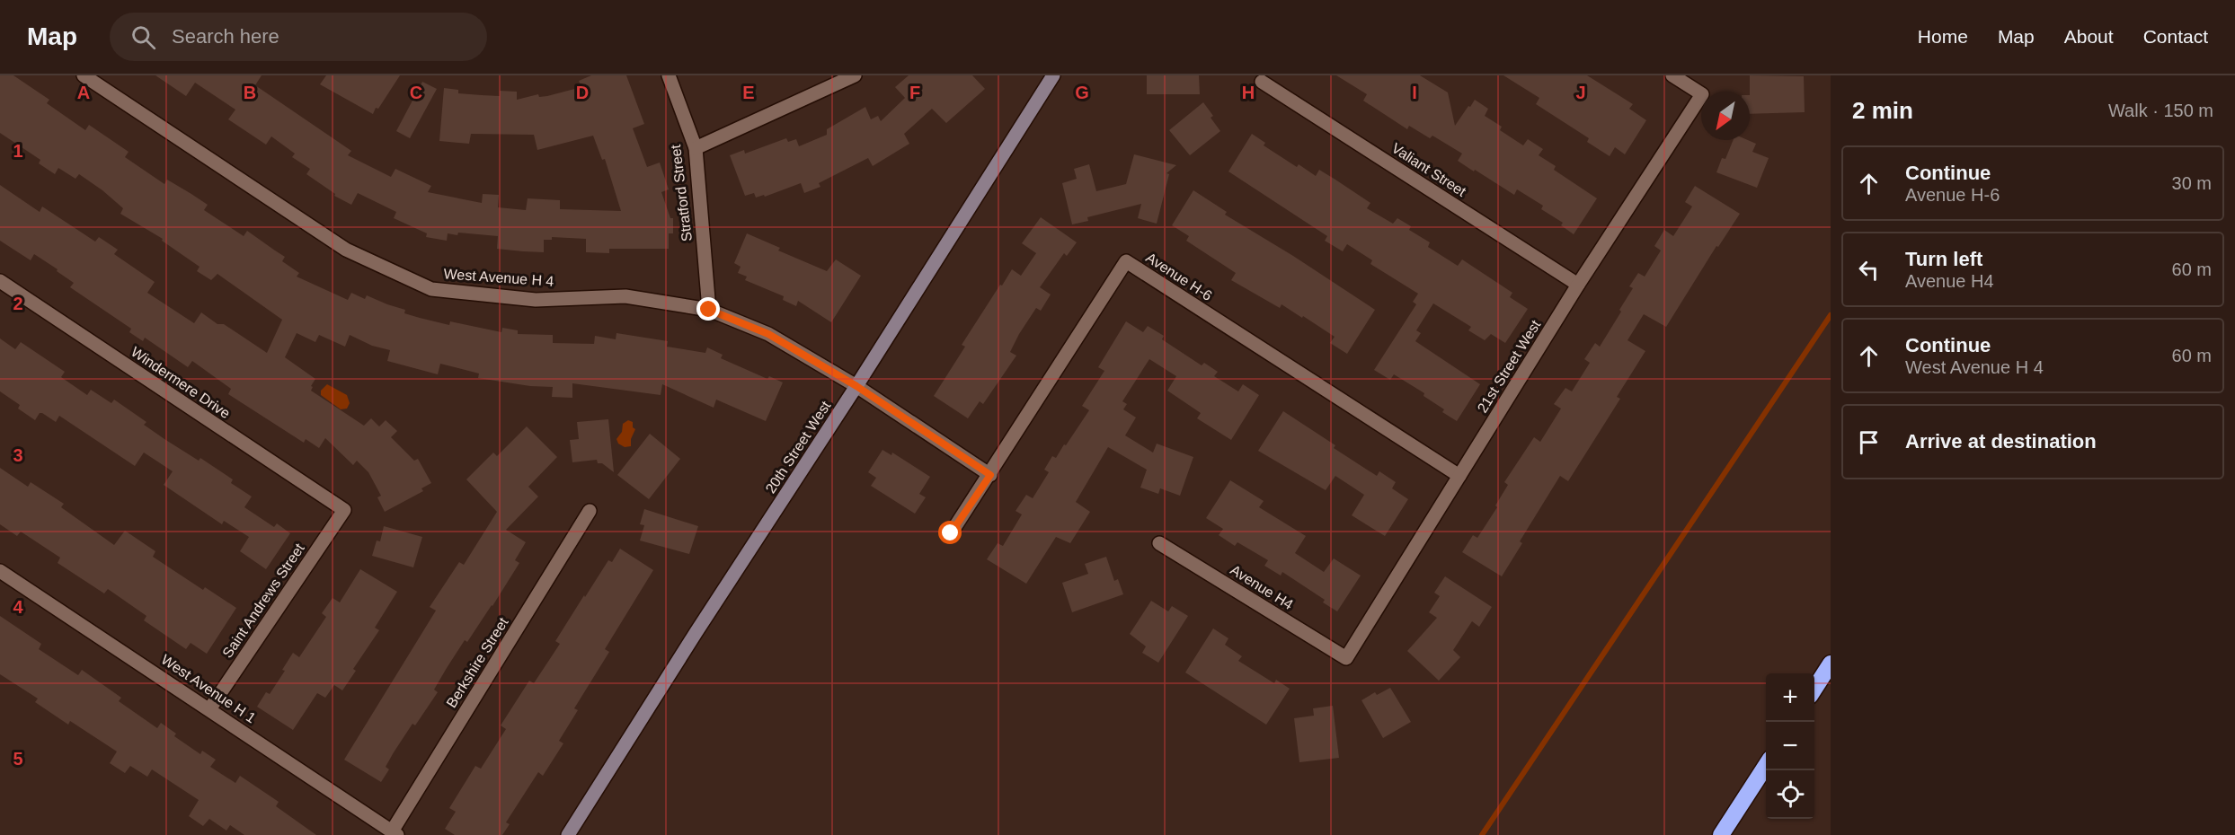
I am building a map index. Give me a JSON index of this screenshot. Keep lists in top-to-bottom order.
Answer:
{
  "streets": {
    "main road": ["20th Street West"],
    "street": [
      "Valiant Street",
      "Stratford Street",
      "Avenue H-6",
      "West Avenue H 4",
      "21st Street West",
      "Windermere Drive",
      "Avenue H4",
      "Saint Andrews Street",
      "Berkshire Street",
      "West Avenue H 1"
    ]
  },
  "crossings": [
    ["Valiant Street", "21st Street West"],
    ["Stratford Street", "West Avenue H 4"],
    ["Avenue H-6", "21st Street West"],
    ["West Avenue H 4", "20th Street West"],
    ["21st Street West", "Avenue H4"],
    ["Windermere Drive", "Saint Andrews Street"],
    ["Saint Andrews Street", "West Avenue H 1"],
    ["Berkshire Street", "West Avenue H 1"]
  ],
  "north": "bottom left",
  "page": {
    "header": "Map",
    "search": "Search here",
    "nav": [
      "Home",
      "Map",
      "About",
      "Contact"
    ],
    "heading": ["2 min", "Walk · 150 m"],
    "list": [
      ["Continue", "Avenue H-6", "30 m"],
      ["Turn left", "Avenue H4", "60 m"],
      ["Continue", "West Avenue H 4", "60 m"],
      "Arrive at destination"
    ],
    "map_buttons": ["+", "−"]
  },
  "grid": {
    "columns": [
      "A",
      "B",
      "C",
      "D",
      "E",
      "F",
      "G",
      "H",
      "I",
      "J"
    ],
    "rows": [
      "1",
      "2",
      "3",
      "4",
      "5"
    ]
  }
}
